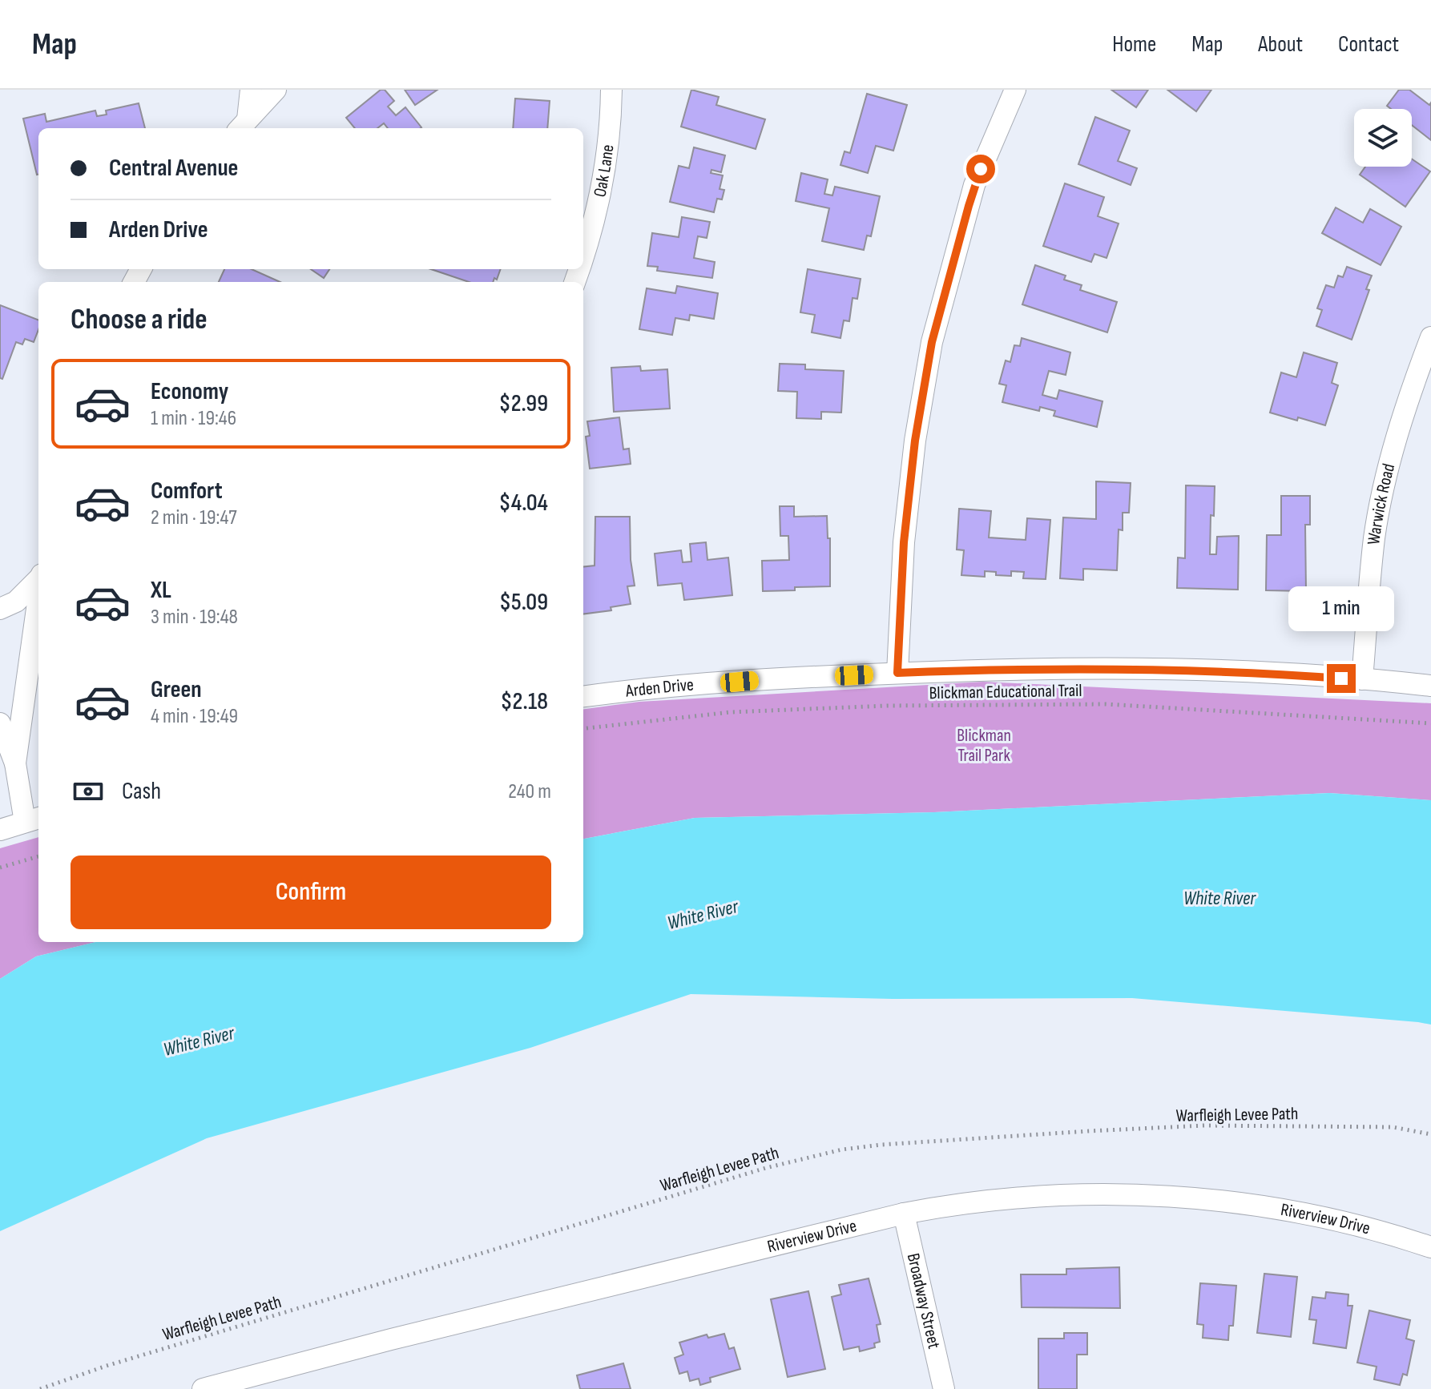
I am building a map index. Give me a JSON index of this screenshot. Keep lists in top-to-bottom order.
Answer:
{
  "streets": {
    "street": [
      "Oak Lane",
      "Warwick Road",
      "Arden Drive",
      "Riverview Drive",
      "Broadway Street"
    ],
    "path": ["Blickman Educational Trail", "Warfleigh Levee Path"]
  },
  "crossings": [
    ["Warwick Road", "Arden Drive"],
    ["Riverview Drive", "Broadway Street"]
  ],
  "water": ["White River"],
  "parks": ["Blickman Trail Park"],
  "page": {
    "header": "Map",
    "nav": [
      "Home",
      "Map",
      "About",
      "Contact"
    ],
    "banner": ["Central Avenue", "Arden Drive"],
    "heading": "Choose a ride",
    "list": [
      {
        "name": "Economy",
        "note": "1 min · 19:46",
        "value": "$2.99"
      },
      {
        "name": "Comfort",
        "note": "2 min · 19:47",
        "value": "$4.04"
      },
      {
        "name": "XL",
        "note": "3 min · 19:48",
        "value": "$5.09"
      },
      {
        "name": "Green",
        "note": "4 min · 19:49",
        "value": "$2.18"
      }
    ],
    "bubble": "1 min",
    "pay": ["Cash", "240 m"],
    "buttons": "Confirm"
  }
}
